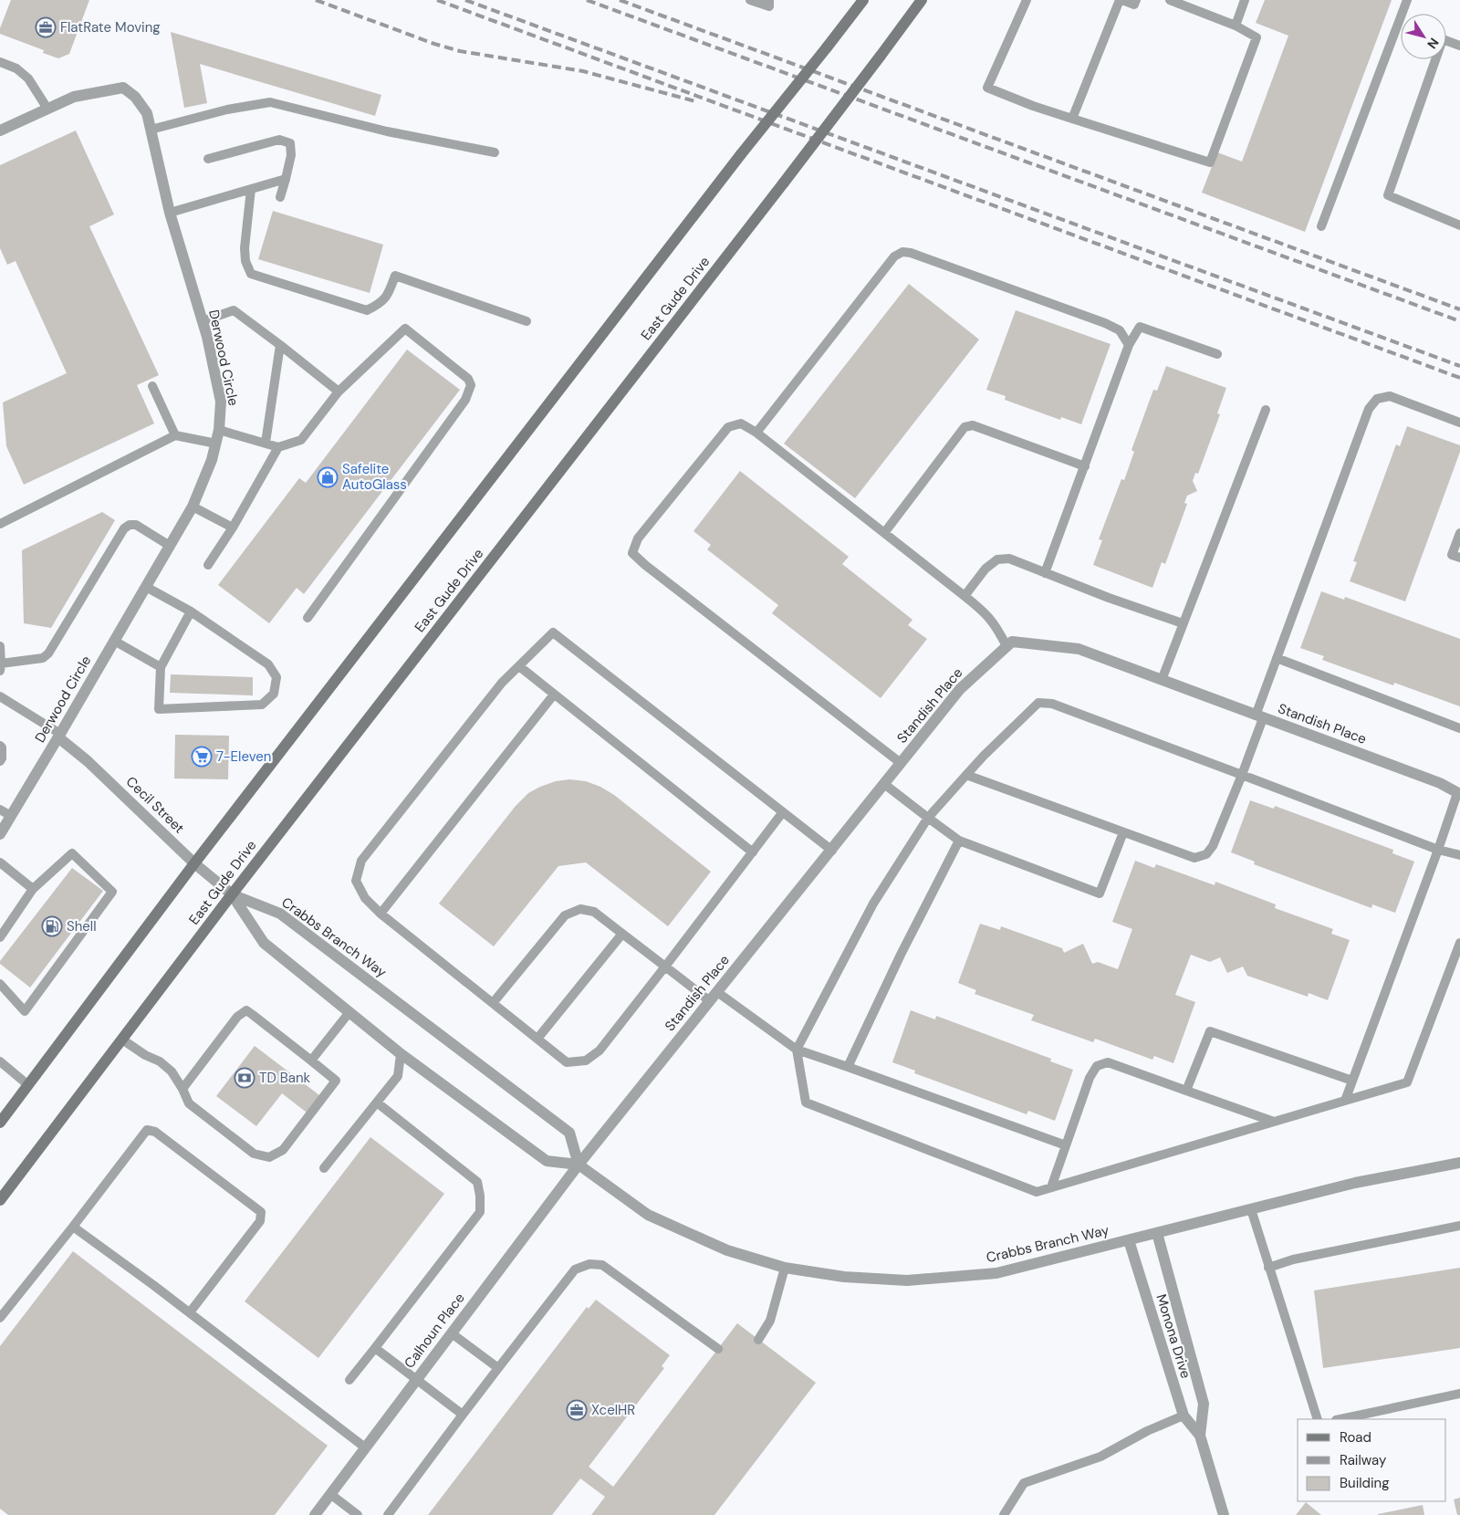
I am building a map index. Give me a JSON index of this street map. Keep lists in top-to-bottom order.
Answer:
{
  "streets": {
    "main road": ["East Gude Drive"],
    "street": [
      "Derwood Circle",
      "Standish Place",
      "Cecil Street",
      "Crabbs Branch Way",
      "Calhoun Place",
      "Monona Drive"
    ]
  },
  "crossings": [
    ["East Gude Drive", "Cecil Street"],
    ["East Gude Drive", "Crabbs Branch Way"],
    ["Derwood Circle", "Cecil Street"],
    ["Standish Place", "Crabbs Branch Way"],
    ["Standish Place", "Calhoun Place"],
    ["Cecil Street", "Crabbs Branch Way"],
    ["Crabbs Branch Way", "Calhoun Place"],
    ["Crabbs Branch Way", "Monona Drive"]
  ],
  "places": {
    "office": ["FlatRate Moving", "XcelHR"],
    "shop": ["Safelite AutoGlass"],
    "supermarket": ["7-Eleven"],
    "fuel station": ["Shell"],
    "bank": ["TD Bank"]
  },
  "legend": ["Road", "Railway", "Building"],
  "north": "bottom right"
}
